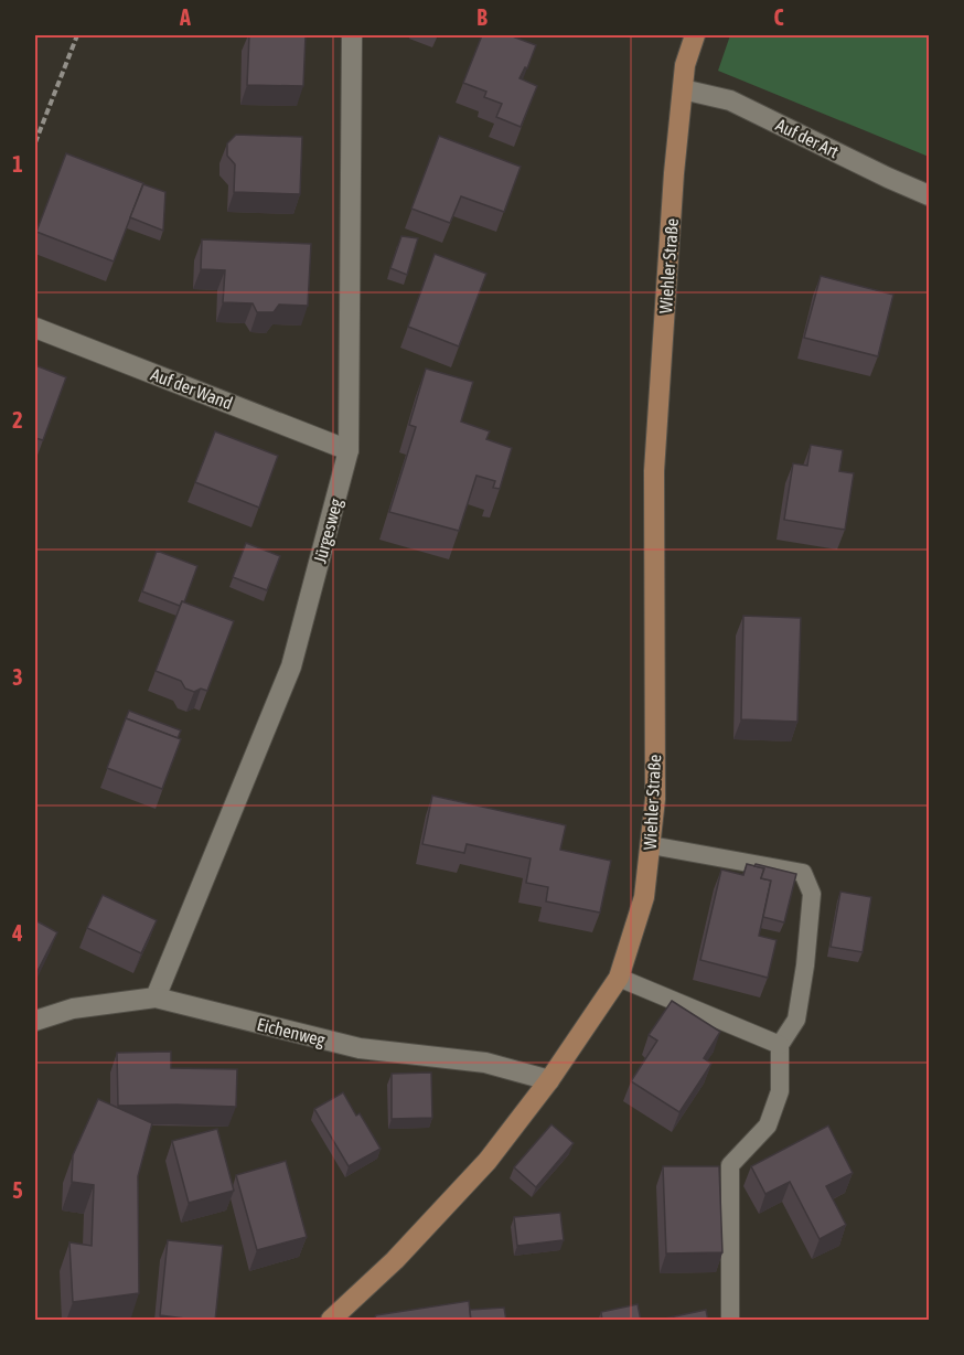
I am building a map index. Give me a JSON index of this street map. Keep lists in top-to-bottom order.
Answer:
{
  "streets": {
    "main road": ["Wiehler Straße"],
    "street": [
      "Auf der Art",
      "Auf der Wand",
      "Jürgesweg",
      "Eichenweg"
    ]
  },
  "crossings": [
    ["Auf der Art", "Wiehler Straße"],
    ["Wiehler Straße", "Eichenweg"],
    ["Auf der Wand", "Jürgesweg"],
    ["Jürgesweg", "Eichenweg"]
  ],
  "grid": {
    "columns": ["A", "B", "C"],
    "rows": [
      "1",
      "2",
      "3",
      "4",
      "5"
    ]
  }
}
